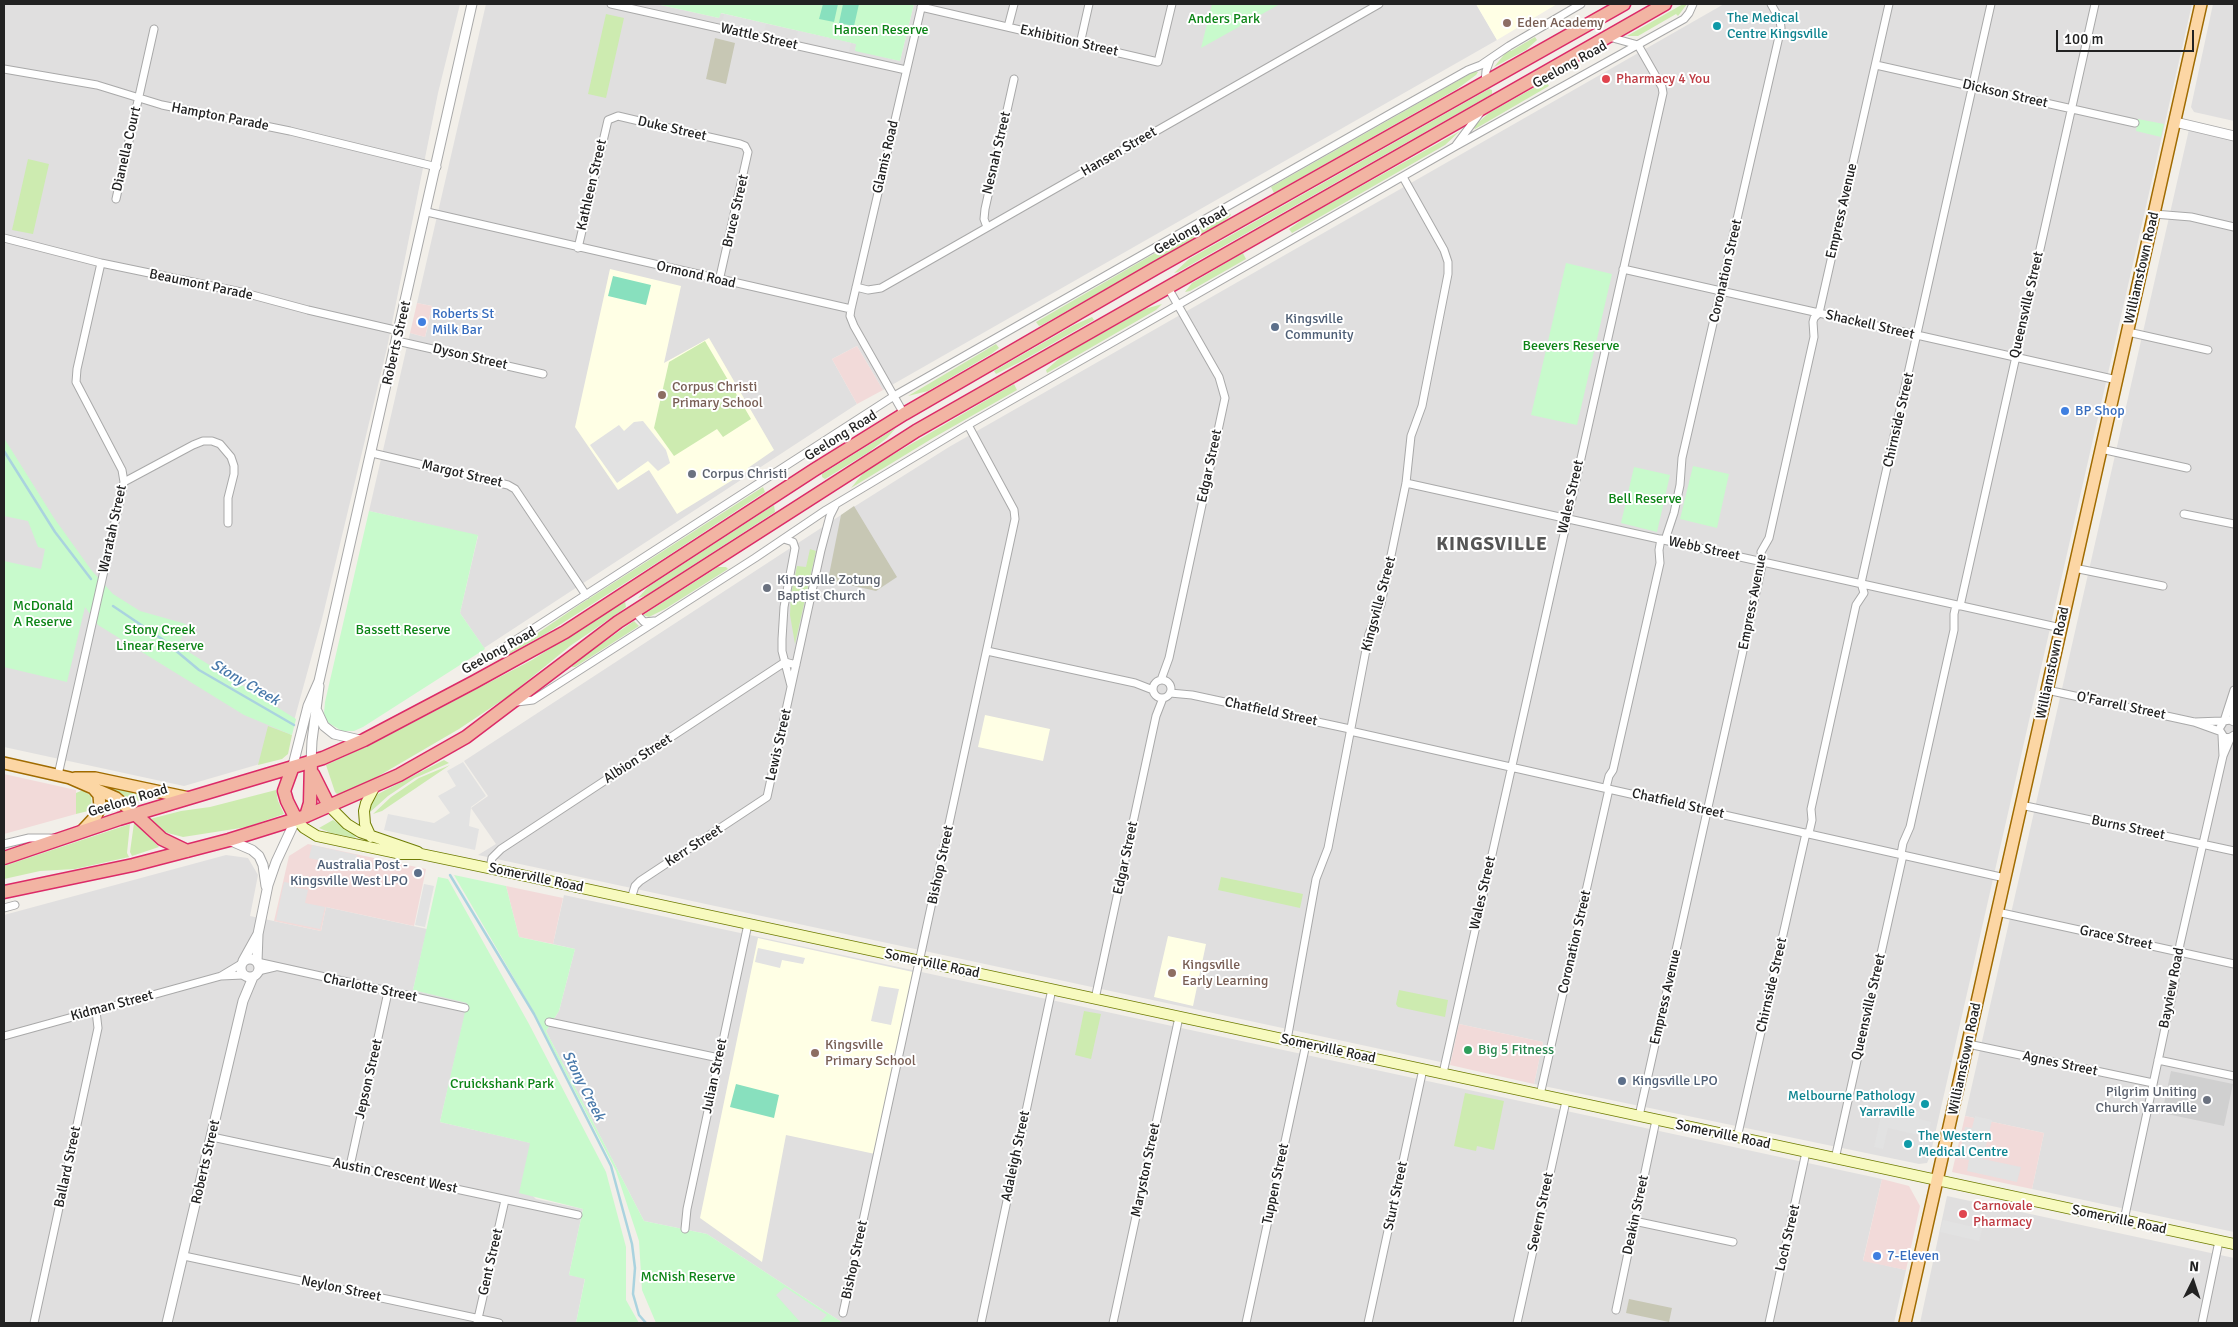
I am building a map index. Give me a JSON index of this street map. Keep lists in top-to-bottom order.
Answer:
{
  "streets": {
    "highway": ["Geelong Road"],
    "main road": ["Williamstown Road", "Somerville Road"],
    "street": [
      "Wattle Street",
      "Exhibition Street",
      "Dickson Street",
      "Hampton Parade",
      "Duke Street",
      "Dianella Court",
      "Hansen Street",
      "Nesnah Street",
      "Glamis Road",
      "Kathleen Street",
      "Bruce Street",
      "Empress Avenue",
      "Coronation Street",
      "Ormond Road",
      "Beaumont Parade",
      "Queensville Street",
      "Shackell Street",
      "Roberts Street",
      "Dyson Street",
      "Chirnside Street",
      "Edgar Street",
      "Margot Street",
      "Wales Street",
      "Waratah Street",
      "Webb Street",
      "Kingsville Street",
      "O'Farrell Street",
      "Chatfield Street",
      "Lewis Street",
      "Albion Street",
      "Burns Street",
      "Kerr Street",
      "Bishop Street",
      "Grace Street",
      "Charlotte Street",
      "Bayview Road",
      "Kidman Street",
      "Agnes Street",
      "Julian Street",
      "Jepson Street",
      "Adaleigh Street",
      "Ballard Street",
      "Maryston Street",
      "Austin Crescent West",
      "Tuppen Street",
      "Sturt Street",
      "Severn Street",
      "Deakin Street",
      "Loch Street",
      "Gent Street",
      "Neylon Street"
    ]
  },
  "crossings": [
    ["Wattle Street", "Glamis Road"],
    ["Exhibition Street", "Glamis Road"],
    ["Geelong Road", "Roberts Street"],
    ["Geelong Road", "Edgar Street"],
    ["Geelong Road", "Margot Street"],
    ["Geelong Road", "Wales Street"],
    ["Geelong Road", "Kingsville Street"],
    ["Geelong Road", "Lewis Street"],
    ["Geelong Road", "Bishop Street"],
    ["Geelong Road", "Somerville Road"],
    ["Dickson Street", "Empress Avenue"],
    ["Dickson Street", "Queensville Street"],
    ["Dickson Street", "Chirnside Street"],
    ["Hampton Parade", "Dianella Court"],
    ["Hampton Parade", "Roberts Street"],
    ["Duke Street", "Kathleen Street"],
    ["Duke Street", "Bruce Street"],
    ["Hansen Street", "Nesnah Street"],
    ["Hansen Street", "Glamis Road"],
    ["Glamis Road", "Ormond Road"],
    ["Kathleen Street", "Ormond Road"],
    ["Bruce Street", "Ormond Road"],
    ["Empress Avenue", "Shackell Street"],
    ["Empress Avenue", "Webb Street"],
    ["Empress Avenue", "Chatfield Street"],
    ["Empress Avenue", "Somerville Road"],
    ["Williamstown Road", "Shackell Street"],
    ["Williamstown Road", "Webb Street"],
    ["Williamstown Road", "O'Farrell Street"],
    ["Williamstown Road", "Chatfield Street"],
    ["Williamstown Road", "Burns Street"],
    ["Williamstown Road", "Somerville Road"],
    ["Williamstown Road", "Grace Street"],
    ["Williamstown Road", "Agnes Street"],
    ["Coronation Street", "Shackell Street"],
    ["Coronation Street", "Webb Street"],
    ["Coronation Street", "Chatfield Street"],
    ["Coronation Street", "Somerville Road"],
    ["Ormond Road", "Roberts Street"],
    ["Beaumont Parade", "Roberts Street"],
    ["Beaumont Parade", "Waratah Street"],
    ["Queensville Street", "Shackell Street"],
    ["Queensville Street", "Webb Street"],
    ["Queensville Street", "Chatfield Street"],
    ["Queensville Street", "Somerville Road"],
    ["Shackell Street", "Chirnside Street"],
    ["Shackell Street", "Wales Street"],
    ["Roberts Street", "Dyson Street"],
    ["Roberts Street", "Margot Street"],
    ["Roberts Street", "Somerville Road"],
    ["Roberts Street", "Charlotte Street"],
    ["Roberts Street", "Kidman Street"],
    ["Roberts Street", "Austin Crescent West"],
    ["Roberts Street", "Neylon Street"],
    ["Chirnside Street", "Webb Street"],
    ["Chirnside Street", "Chatfield Street"],
    ["Chirnside Street", "Somerville Road"],
    ["Edgar Street", "Chatfield Street"],
    ["Edgar Street", "Somerville Road"],
    ["Wales Street", "Webb Street"],
    ["Wales Street", "Chatfield Street"],
    ["Wales Street", "Somerville Road"],
    ["Webb Street", "Kingsville Street"],
    ["Kingsville Street", "Chatfield Street"],
    ["Kingsville Street", "Somerville Road"],
    ["O'Farrell Street", "Bayview Road"],
    ["Chatfield Street", "Bishop Street"],
    ["Lewis Street", "Albion Street"],
    ["Lewis Street", "Kerr Street"],
    ["Albion Street", "Somerville Road"],
    ["Burns Street", "Bayview Road"],
    ["Kerr Street", "Somerville Road"],
    ["Bishop Street", "Somerville Road"],
    ["Somerville Road", "Bayview Road"],
    ["Somerville Road", "Julian Street"],
    ["Somerville Road", "Adaleigh Street"],
    ["Somerville Road", "Maryston Street"],
    ["Somerville Road", "Tuppen Street"],
    ["Somerville Road", "Sturt Street"],
    ["Somerville Road", "Severn Street"],
    ["Somerville Road", "Deakin Street"],
    ["Somerville Road", "Loch Street"],
    ["Grace Street", "Bayview Road"],
    ["Charlotte Street", "Kidman Street"],
    ["Charlotte Street", "Jepson Street"],
    ["Bayview Road", "Agnes Street"],
    ["Kidman Street", "Ballard Street"],
    ["Jepson Street", "Austin Crescent West"],
    ["Austin Crescent West", "Gent Street"],
    ["Gent Street", "Neylon Street"]
  ],
  "districts": ["KINGSVILLE"],
  "water": ["Stony Creek"],
  "parks": [
    "Anders Park",
    "Hansen Reserve",
    "Beevers Reserve",
    "Bell Reserve",
    "McDonald A Reserve",
    "Stony Creek Linear Reserve",
    "Bassett Reserve",
    "Cruickshank Park",
    "McNish Reserve"
  ],
  "places": [
    "Eden Academy",
    "The Medical Centre Kingsville",
    "Pharmacy 4 You",
    "Roberts St Milk Bar",
    "Kingsville Community",
    "Corpus Christi Primary School",
    "BP Shop",
    "Corpus Christi",
    "Kingsville Zotung Baptist Church",
    "Australia Post - Kingsville West LPO",
    "Kingsville Early Learning",
    "Big 5 Fitness",
    "Kingsville Primary School",
    "Kingsville LPO",
    "Pilgrim Uniting Church Yarraville",
    "Melbourne Pathology Yarraville",
    "The Western Medical Centre",
    "Carnovale Pharmacy",
    "7-Eleven"
  ],
  "scale_bar": "100 m",
  "north": "top"
}
